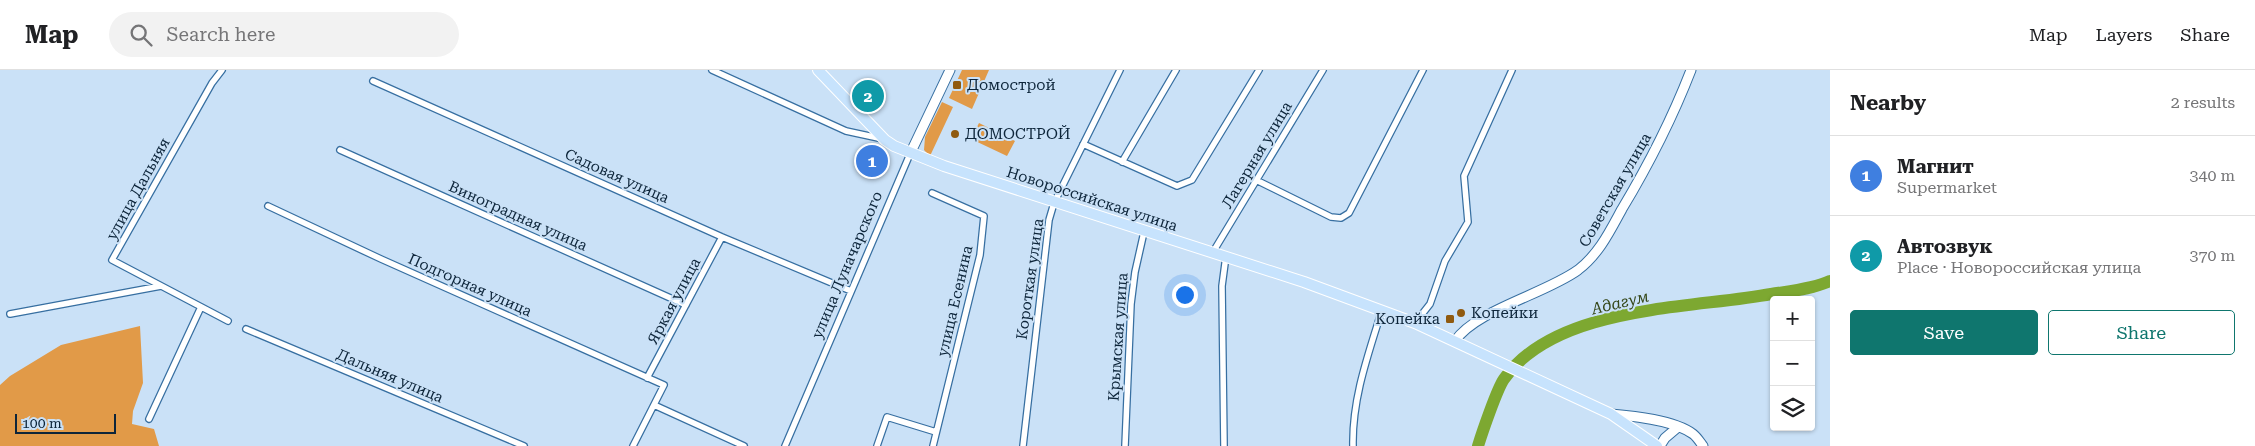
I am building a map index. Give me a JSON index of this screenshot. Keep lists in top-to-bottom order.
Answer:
{
  "streets": {
    "main road": ["Советская улица", "Новороссийская улица", "улица Луначарского"],
    "street": [
      "Лагерная улица",
      "Садовая улица",
      "улица Дальняя",
      "Виноградная улица",
      "Короткая улица",
      "Подгорная улица",
      "Яркая улица",
      "улица Есенина",
      "Крымская улица",
      "Дальняя улица"
    ]
  },
  "crossings": [
    ["Лагерная улица", "Новороссийская улица"],
    ["Садовая улица", "улица Луначарского"],
    ["Садовая улица", "Яркая улица"],
    ["Советская улица", "Новороссийская улица"],
    ["Новороссийская улица", "улица Луначарского"],
    ["Новороссийская улица", "Короткая улица"],
    ["Новороссийская улица", "Крымская улица"],
    ["Виноградная улица", "Яркая улица"],
    ["Подгорная улица", "Яркая улица"]
  ],
  "water": ["Адагум"],
  "places": {
    "transit": ["Домострой", "Копейка"],
    "other": ["ДОМОСТРОЙ", "Копейки"]
  },
  "scale_bar": "100 m",
  "page": {
    "header": "Map",
    "search": "Search here",
    "nav": ["Map", "Layers", "Share"],
    "heading": ["Nearby", "2 results"],
    "pins": ["2", "1"],
    "list": [
      {
        "mark": "1",
        "name": "Магнит",
        "note": "Supermarket",
        "value": "340 m"
      },
      {
        "mark": "2",
        "name": "Автозвук",
        "note": "Place · Новороссийская улица",
        "value": "370 m"
      }
    ],
    "buttons": ["Save", "Share"],
    "map_buttons": ["+", "−"],
    "scale": "100 m"
  }
}
